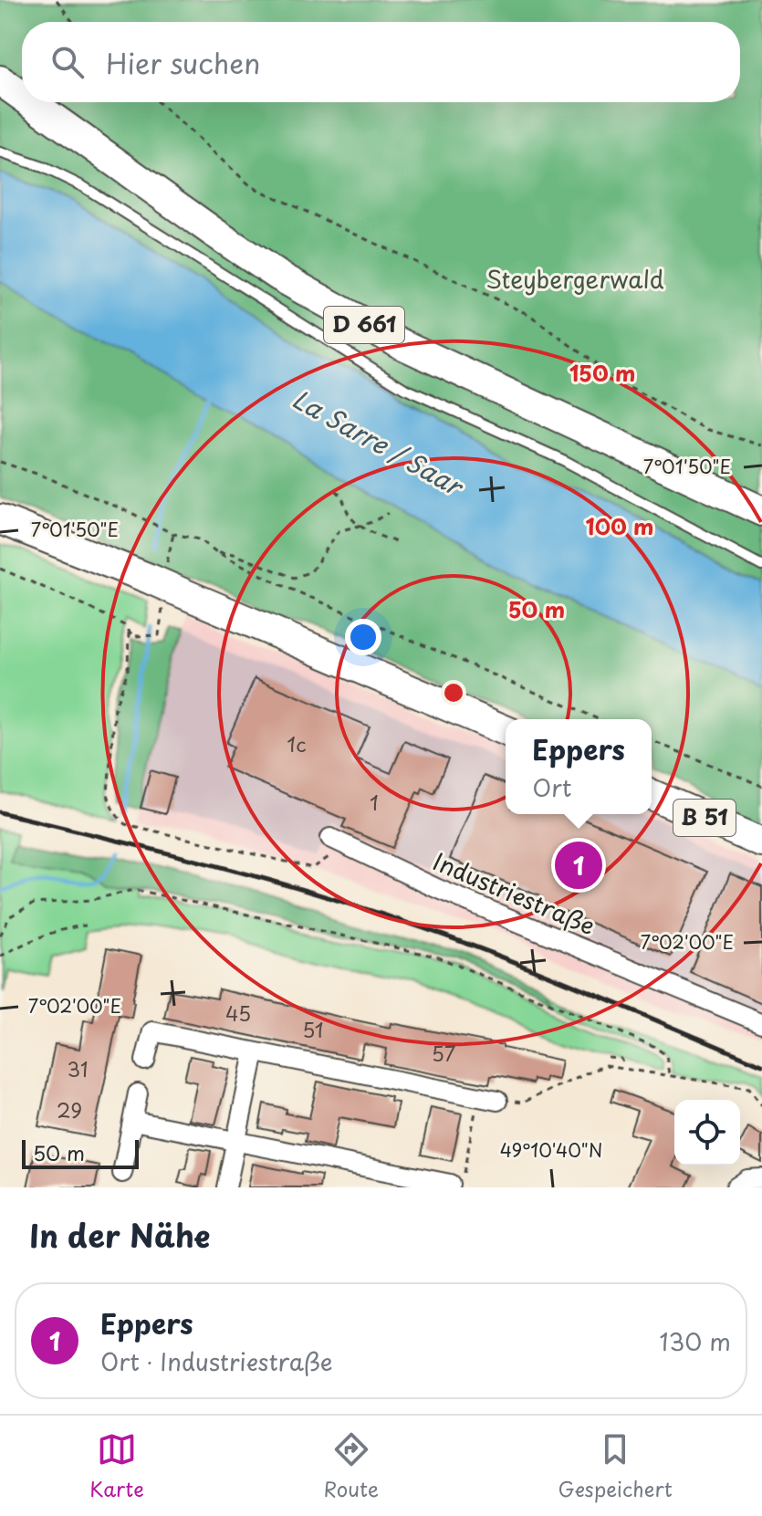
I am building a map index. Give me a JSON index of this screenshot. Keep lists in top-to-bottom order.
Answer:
{
  "streets": {
    "main road": ["D 661", "B 51"],
    "street": ["Industriestraße"]
  },
  "water": ["La Sarre / Saar"],
  "parks": ["Steybergerwald"],
  "house_numbers": [
    "1c",
    "1",
    "45",
    "51",
    "57",
    "31",
    "29"
  ],
  "scale_bar": "50 m",
  "page": {
    "search": "Hier suchen",
    "popup": ["Eppers", "Ort"],
    "pins": "1",
    "scale": "50 m",
    "heading": "In der Nähe",
    "list": [
      {
        "mark": "1",
        "name": "Eppers",
        "note": "Ort · Industriestraße",
        "value": "130 m"
      }
    ],
    "nav": ["Karte", "Route", "Gespeichert"]
  },
  "coordinates": ["7°01'50\"E", "7°02'00\"E", "49°10'40\"N"],
  "rings": ["150 m", "100 m", "50 m"]
}
